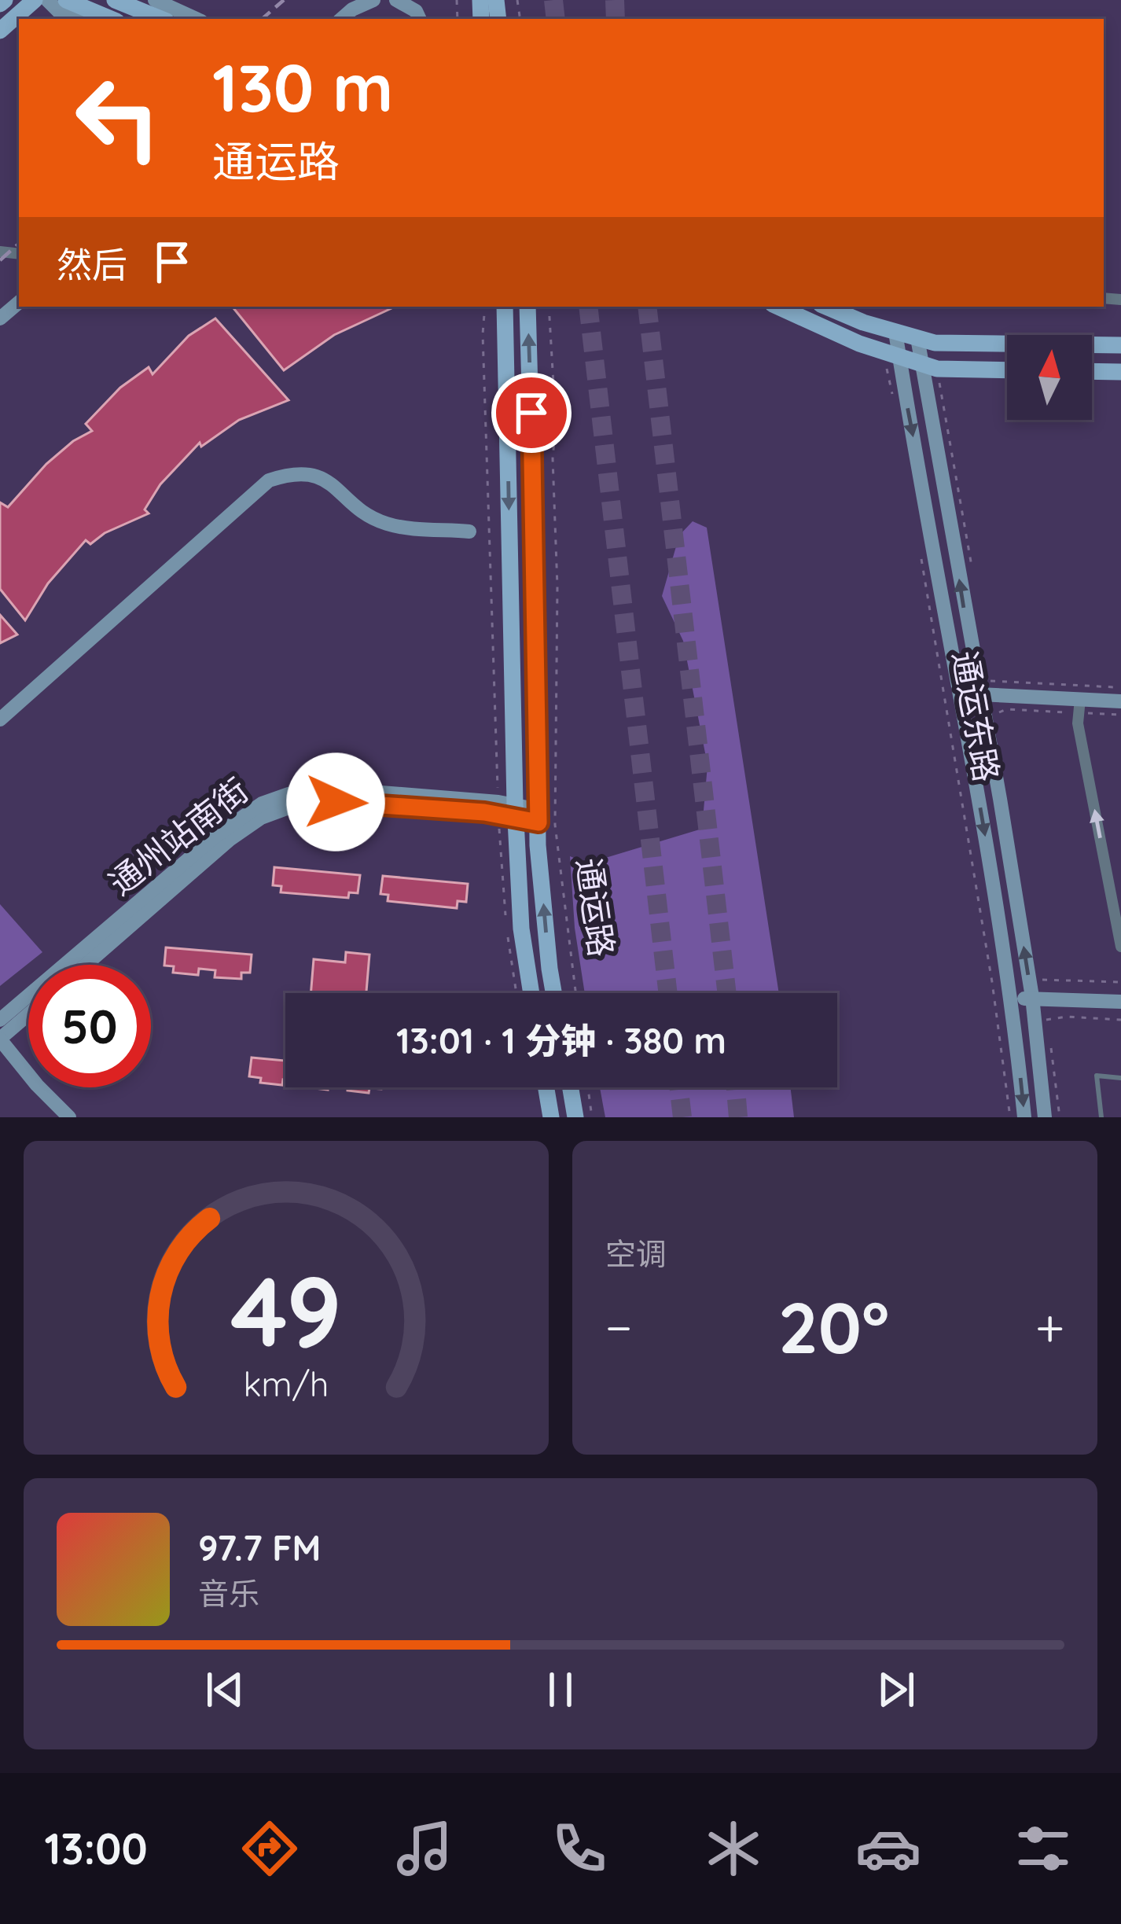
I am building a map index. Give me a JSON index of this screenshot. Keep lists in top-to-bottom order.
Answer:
{
  "streets": {
    "main road": ["通运东路", "通州站南街", "通运路"]
  },
  "crossings": [
    ["通州站南街", "通运路"]
  ],
  "north": "top",
  "page": {
    "turn": ["130 m", "通运路"],
    "then": "然后",
    "limit": "50",
    "trip": "13:01 · 1 分钟 · 380 m",
    "tile": "空调",
    "heat": ["−", "20°", "+"],
    "song": ["97.7 FM", "音乐"],
    "tabs": "13:00",
    "gauge": ["49", "km/h"]
  }
}
